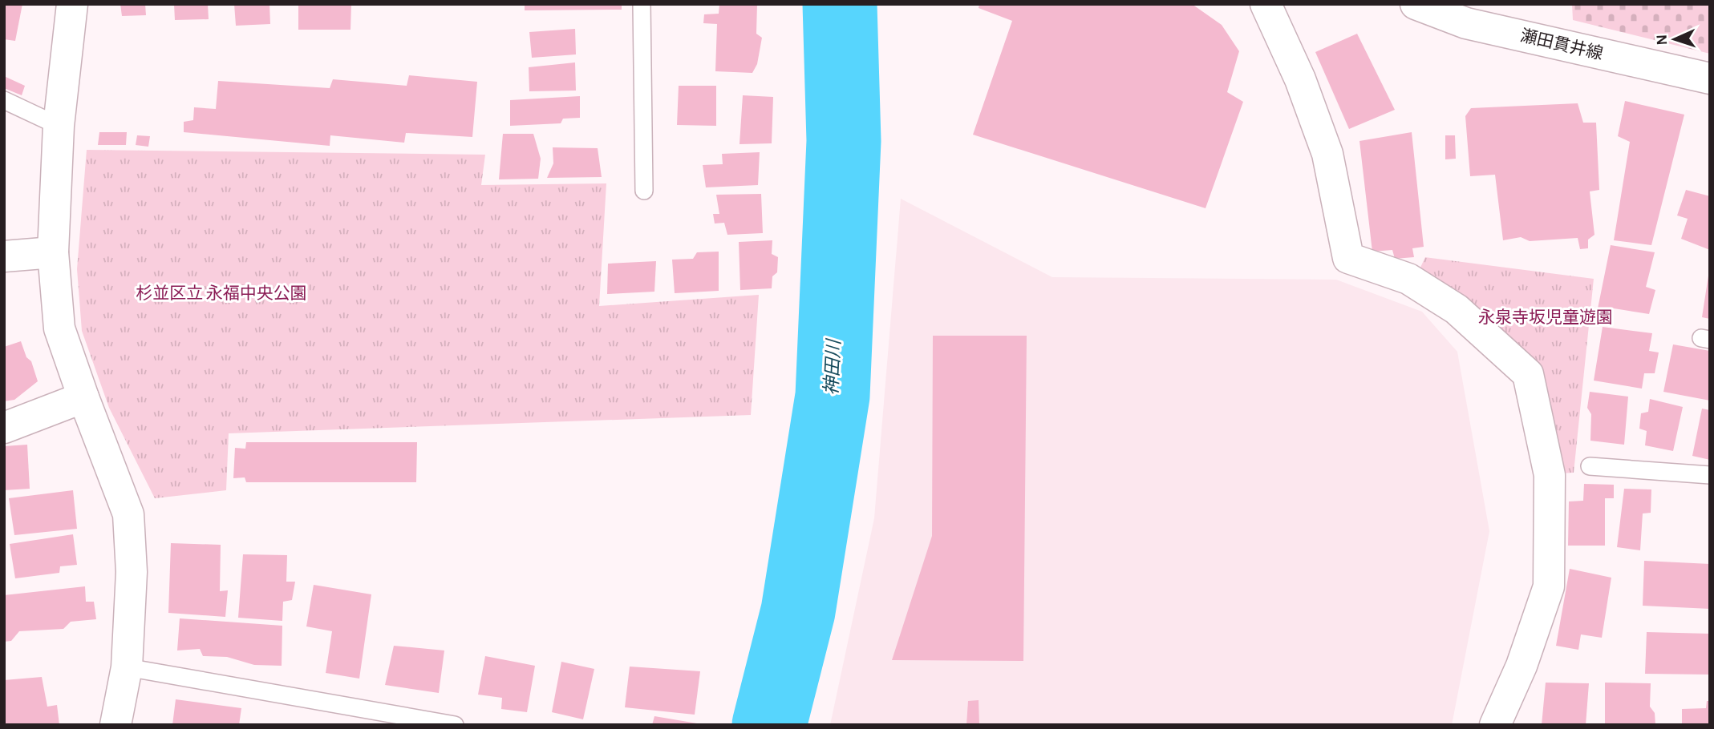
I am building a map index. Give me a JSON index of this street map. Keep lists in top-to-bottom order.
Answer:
{
  "streets": {
    "street": ["瀬田貫井線"]
  },
  "water": ["神田川"],
  "parks": ["杉並区立 永福中央公園", "永泉寺坂児童遊園"],
  "north": "left"
}
